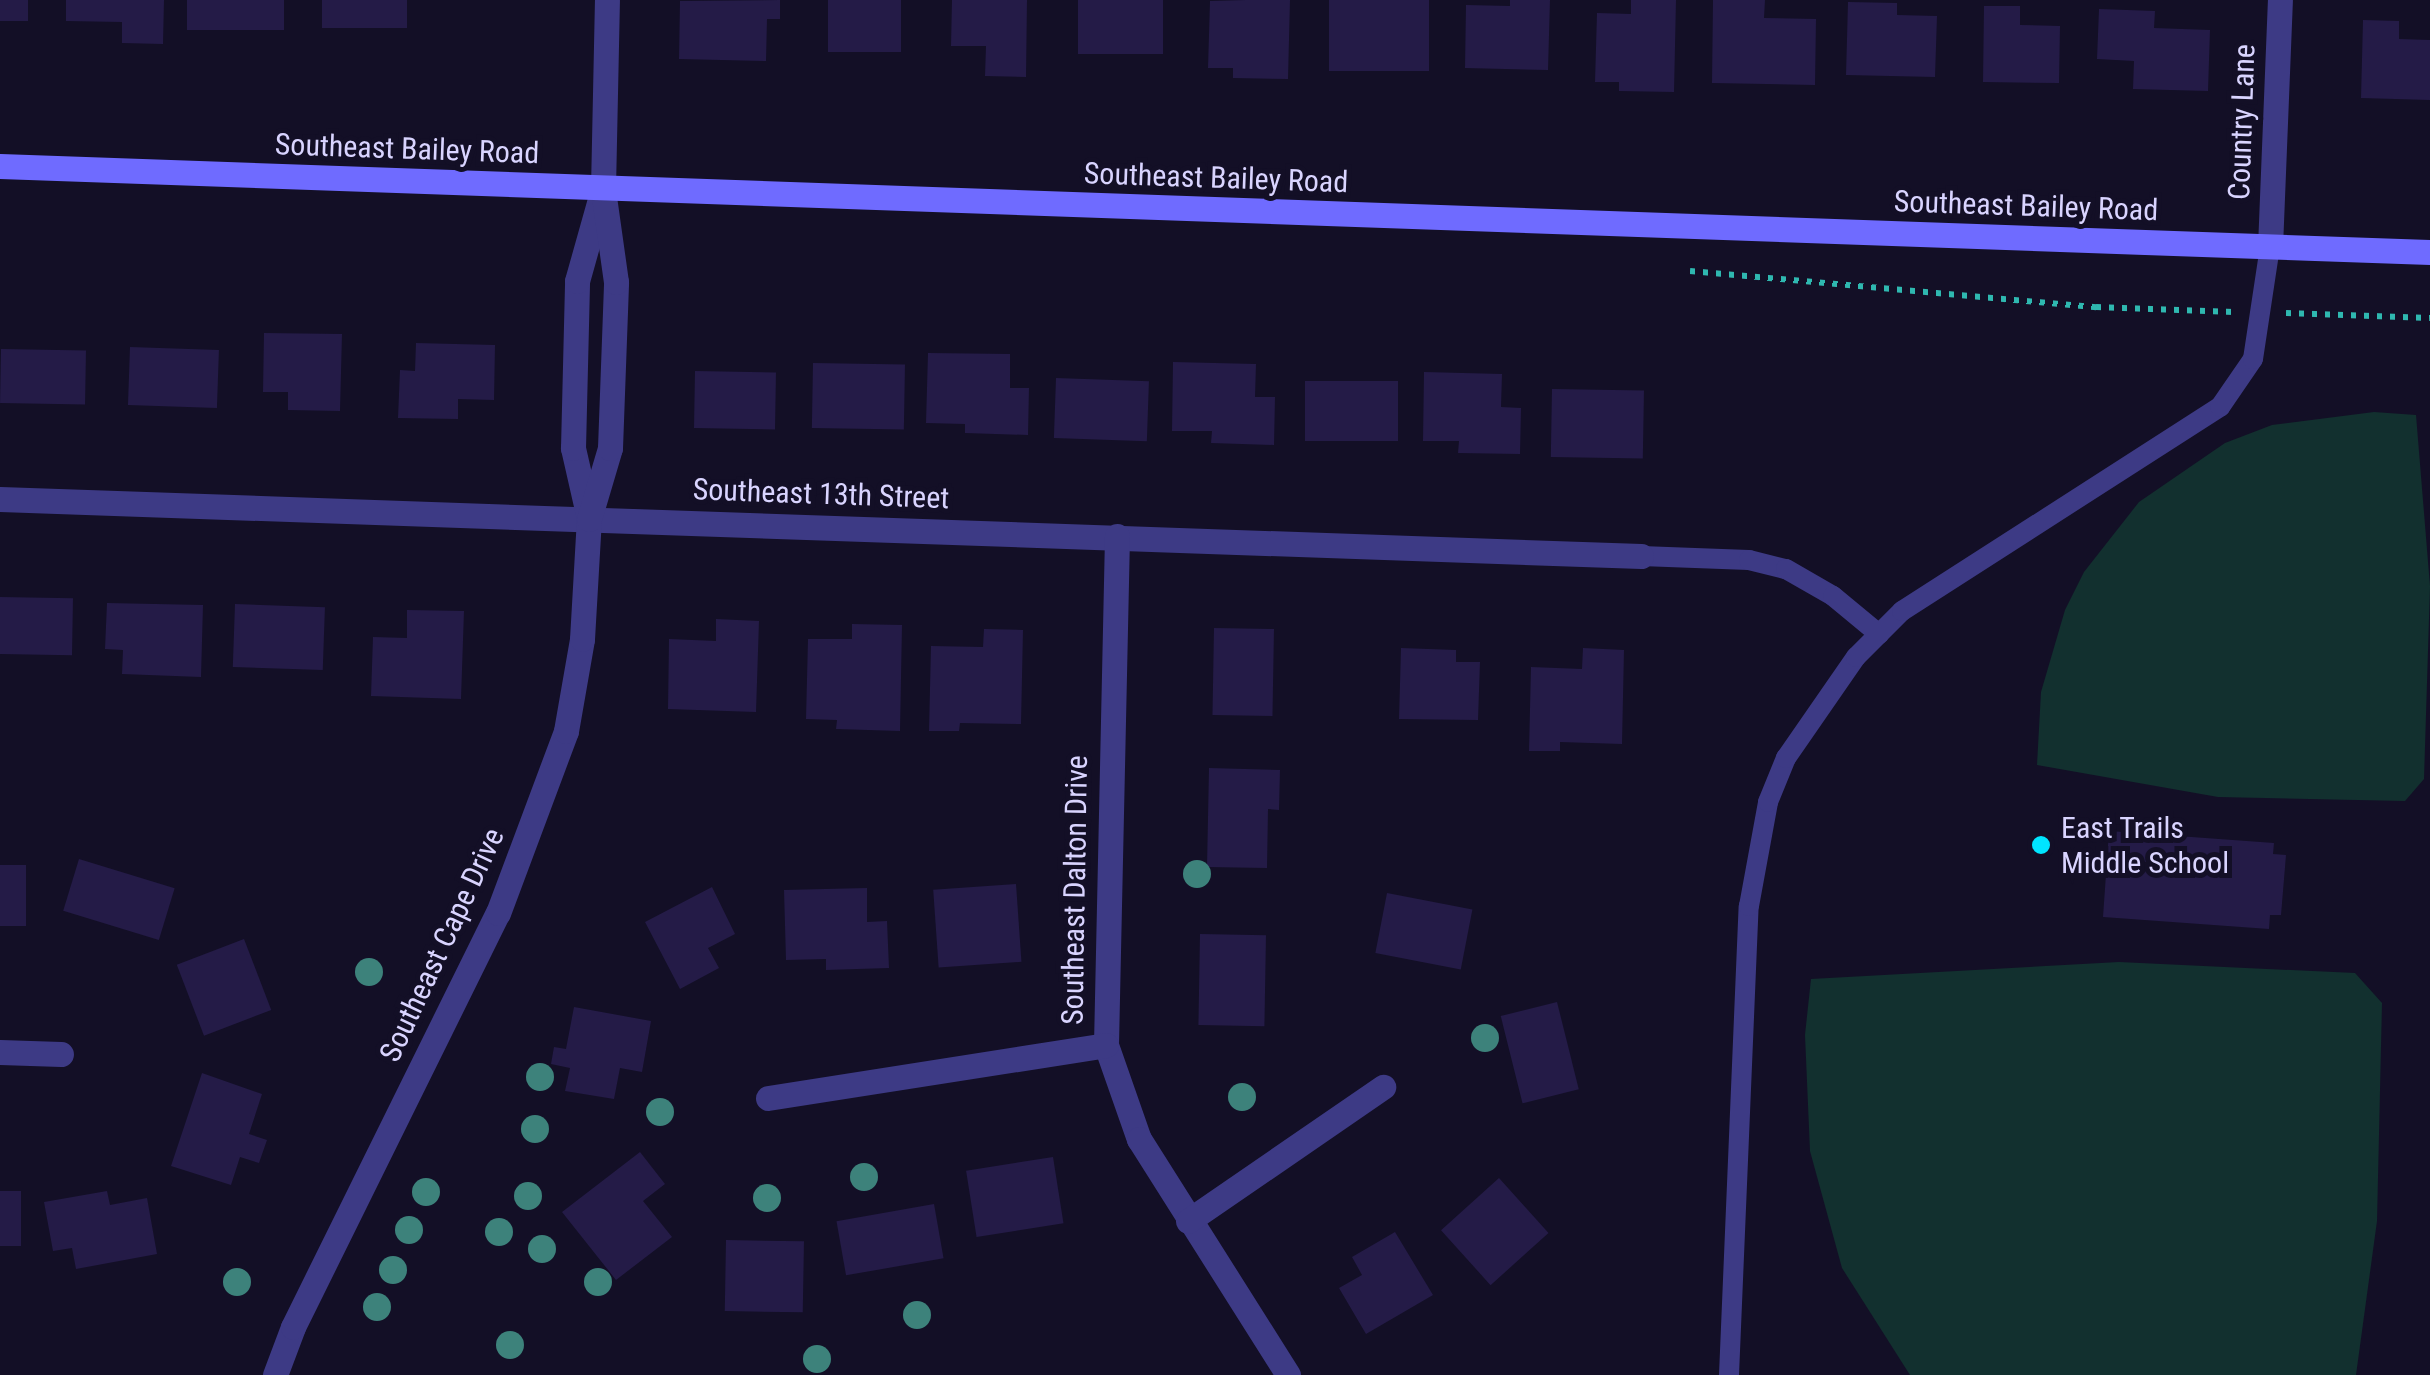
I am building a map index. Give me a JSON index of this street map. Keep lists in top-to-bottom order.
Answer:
{
  "streets": {
    "main road": ["Southeast Bailey Road"],
    "street": [
      "Country Lane",
      "Southeast 13th Street",
      "Southeast Dalton Drive",
      "Southeast Cape Drive"
    ]
  },
  "crossings": [
    ["Country Lane", "Southeast Bailey Road"],
    ["Southeast Bailey Road", "Southeast Cape Drive"],
    ["Southeast 13th Street", "Southeast Dalton Drive"],
    ["Southeast 13th Street", "Southeast Cape Drive"]
  ],
  "places": ["East Trails Middle School"]
}
